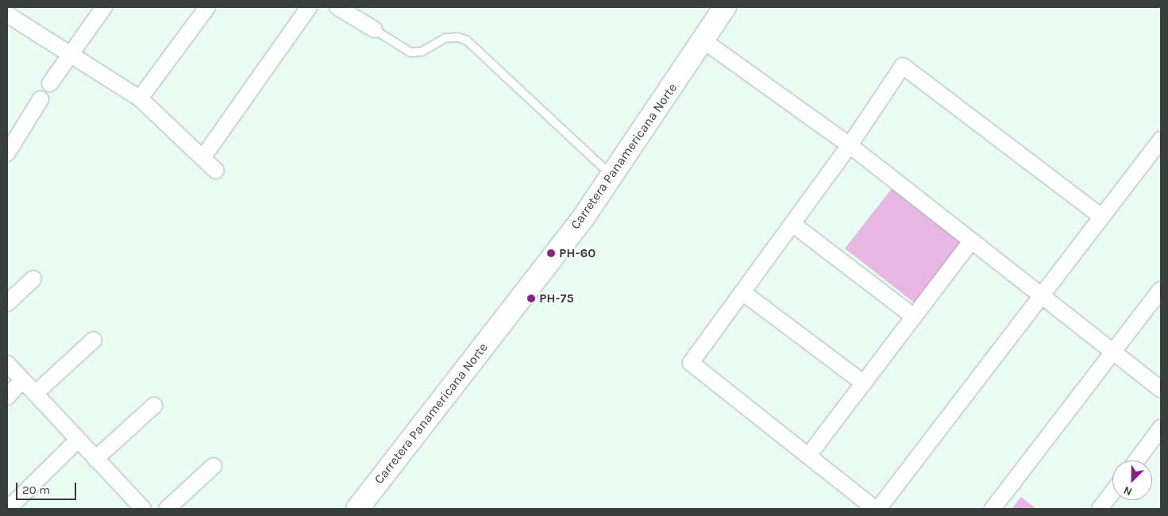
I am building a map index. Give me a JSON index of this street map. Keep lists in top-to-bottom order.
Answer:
{
  "streets": {
    "highway": ["Carretera Panamericana Norte"]
  },
  "places": ["PH-60", "PH-75"],
  "scale_bar": "20 m",
  "north": "bottom left"
}
